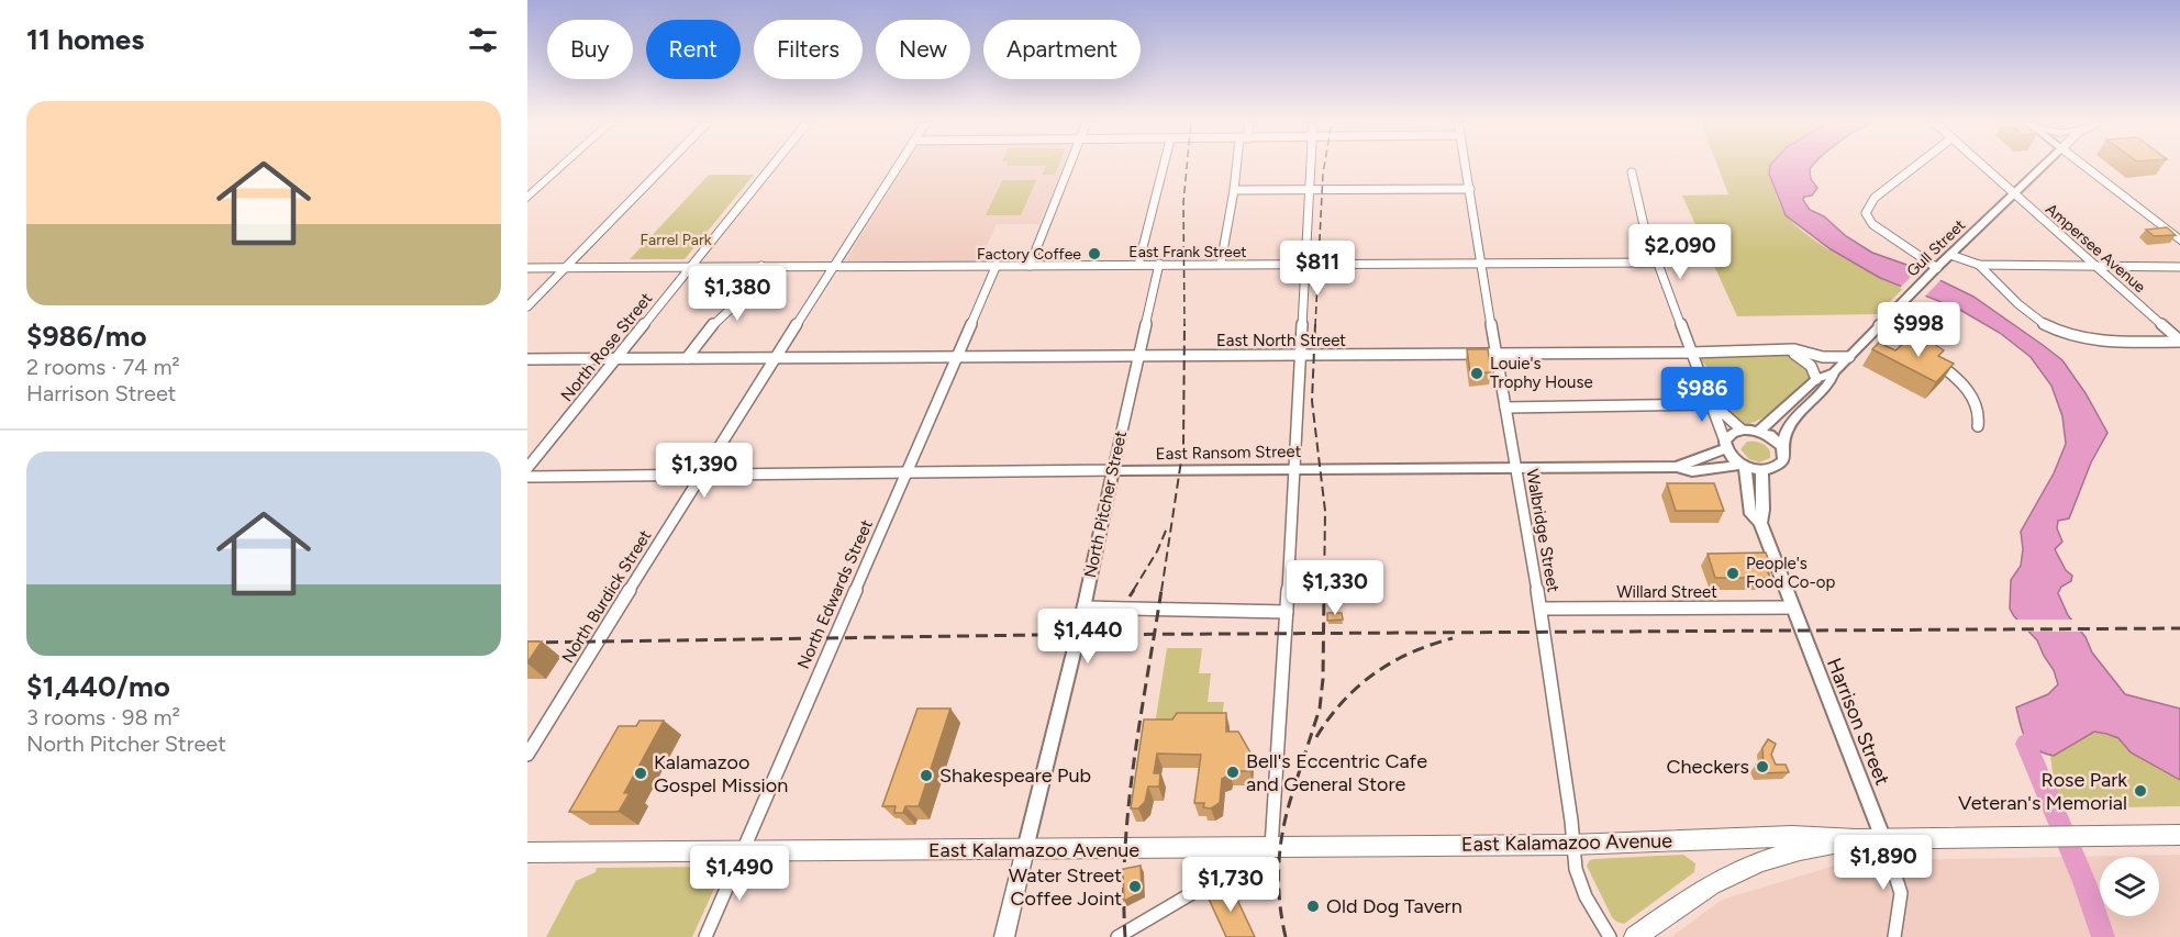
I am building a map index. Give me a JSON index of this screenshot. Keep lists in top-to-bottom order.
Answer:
{
  "streets": {
    "main road": ["North Pitcher Street", "East Kalamazoo Avenue"],
    "street": [
      "Gull Street",
      "Ampersee Avenue",
      "East Frank Street",
      "East North Street",
      "North Rose Street",
      "East Ransom Street",
      "Walbridge Street",
      "Willard Street",
      "North Edwards Street",
      "North Burdick Street",
      "Harrison Street"
    ]
  },
  "crossings": [
    ["Gull Street", "Ampersee Avenue"],
    ["Gull Street", "East North Street"],
    ["Gull Street", "East Ransom Street"],
    ["Gull Street", "Harrison Street"],
    ["East Frank Street", "North Rose Street"],
    ["East Frank Street", "North Pitcher Street"],
    ["East Frank Street", "Walbridge Street"],
    ["East Frank Street", "North Edwards Street"],
    ["East Frank Street", "North Burdick Street"],
    ["East North Street", "North Rose Street"],
    ["East North Street", "North Pitcher Street"],
    ["East North Street", "Walbridge Street"],
    ["East North Street", "North Edwards Street"],
    ["East North Street", "North Burdick Street"],
    ["East Ransom Street", "North Pitcher Street"],
    ["East Ransom Street", "Walbridge Street"],
    ["East Ransom Street", "North Edwards Street"],
    ["East Ransom Street", "North Burdick Street"],
    ["East Ransom Street", "Harrison Street"],
    ["North Pitcher Street", "East Kalamazoo Avenue"],
    ["Walbridge Street", "Willard Street"],
    ["Walbridge Street", "East Kalamazoo Avenue"],
    ["Willard Street", "Harrison Street"],
    ["North Edwards Street", "East Kalamazoo Avenue"]
  ],
  "parks": ["Farrel Park"],
  "places": [
    "Factory Coffee",
    "Louie's Trophy House",
    "People's Food Co-op",
    "Checkers",
    "Bell's Eccentric Cafe and General Store",
    "Kalamazoo Gospel Mission",
    "Shakespeare Pub",
    "Rose Park Veteran's Memorial",
    "Water Street Coffee Joint",
    "Old Dog Tavern"
  ],
  "page": {
    "heading": "11 homes",
    "chip": [
      "Buy",
      "Rent",
      "Filters",
      "New",
      "Apartment"
    ],
    "list": [
      {
        "name": "$986/mo",
        "note": "2 rooms · 74 m² · Harrison Street"
      },
      {
        "name": "$1,440/mo",
        "note": "3 rooms · 98 m² · North Pitcher Street"
      }
    ],
    "price": [
      "$2,090",
      "$811",
      "$1,380",
      "$998",
      "$986",
      "$1,390",
      "$1,330",
      "$1,440",
      "$1,890",
      "$1,490",
      "$1,730"
    ]
  }
}
